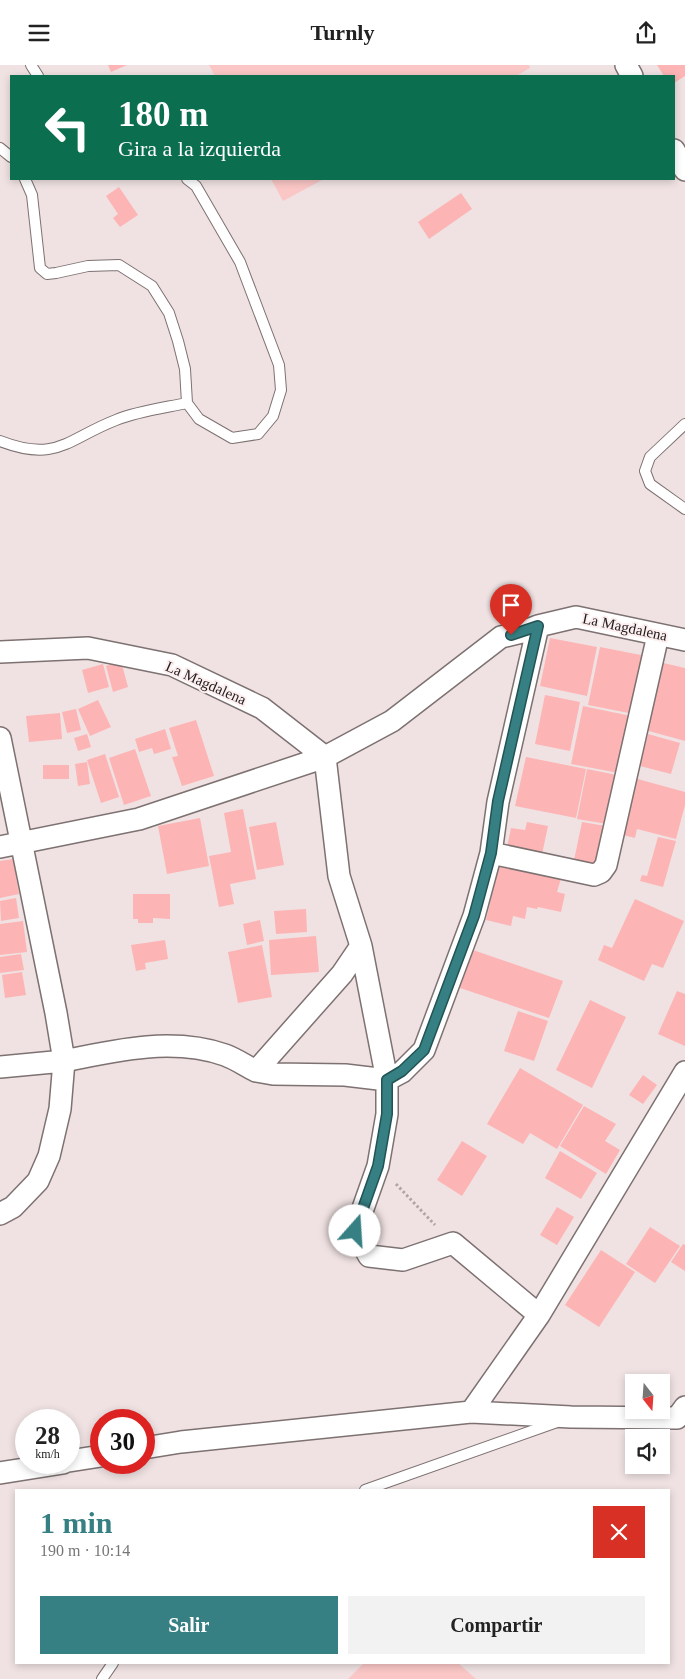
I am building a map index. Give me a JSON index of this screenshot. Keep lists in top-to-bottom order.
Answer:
{
  "streets": {
    "street": ["La Magdalena"]
  },
  "north": "bottom",
  "page": {
    "header": "Turnly",
    "turn": ["180 m", "Gira a la izquierda"],
    "speed": "28 km/h",
    "limit": "30",
    "heading": ["1 min", "190 m · 10:14"],
    "buttons": ["Salir", "Compartir"]
  }
}
